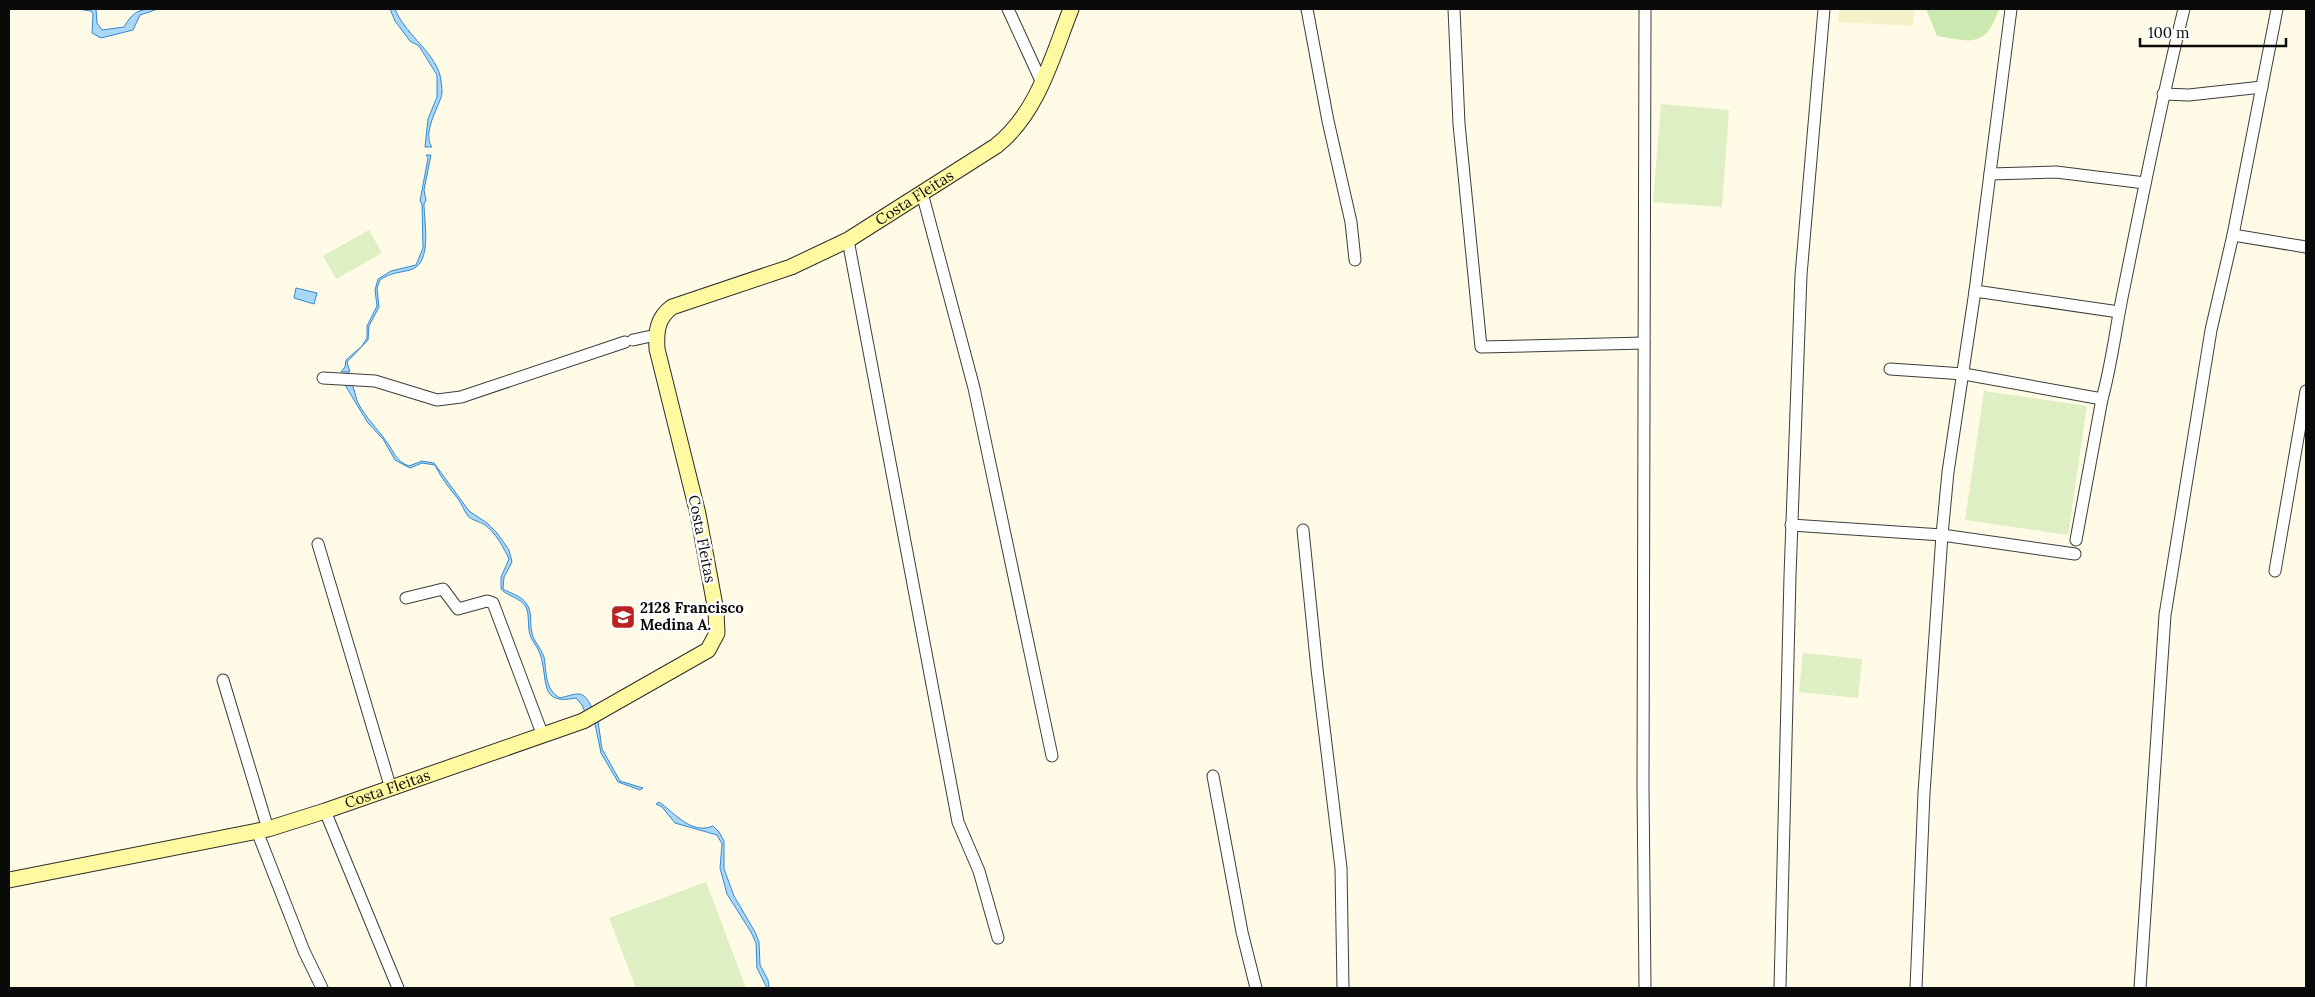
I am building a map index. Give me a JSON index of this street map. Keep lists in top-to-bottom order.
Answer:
{
  "streets": {
    "main road": ["Costa Fleitas"]
  },
  "places": {
    "school or university": ["2128 Francisco Medina A."]
  },
  "scale_bar": "100 m"
}
